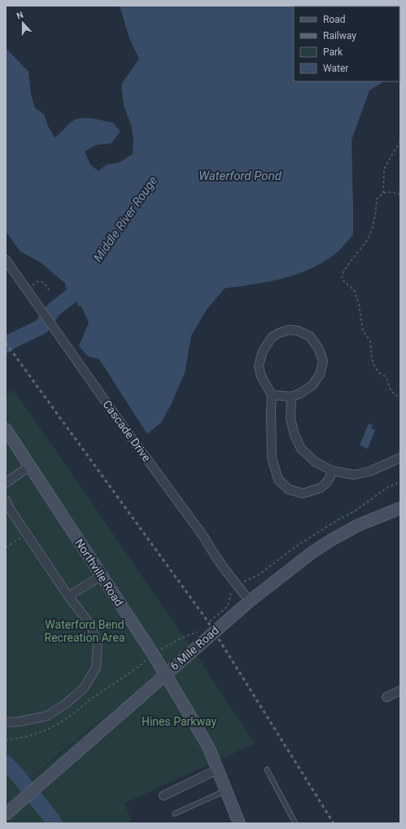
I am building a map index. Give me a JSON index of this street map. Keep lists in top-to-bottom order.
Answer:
{
  "streets": {
    "street": ["Cascade Drive", "Northville Road", "6 Mile Road"]
  },
  "crossings": [
    ["Cascade Drive", "6 Mile Road"],
    ["Northville Road", "6 Mile Road"]
  ],
  "water": ["Waterford Pond", "Middle River Rouge"],
  "parks": ["Waterford Bend Recreation Area", "Hines Parkway"],
  "legend": [
    "Road",
    "Railway",
    "Park",
    "Water"
  ],
  "north": "top"
}
